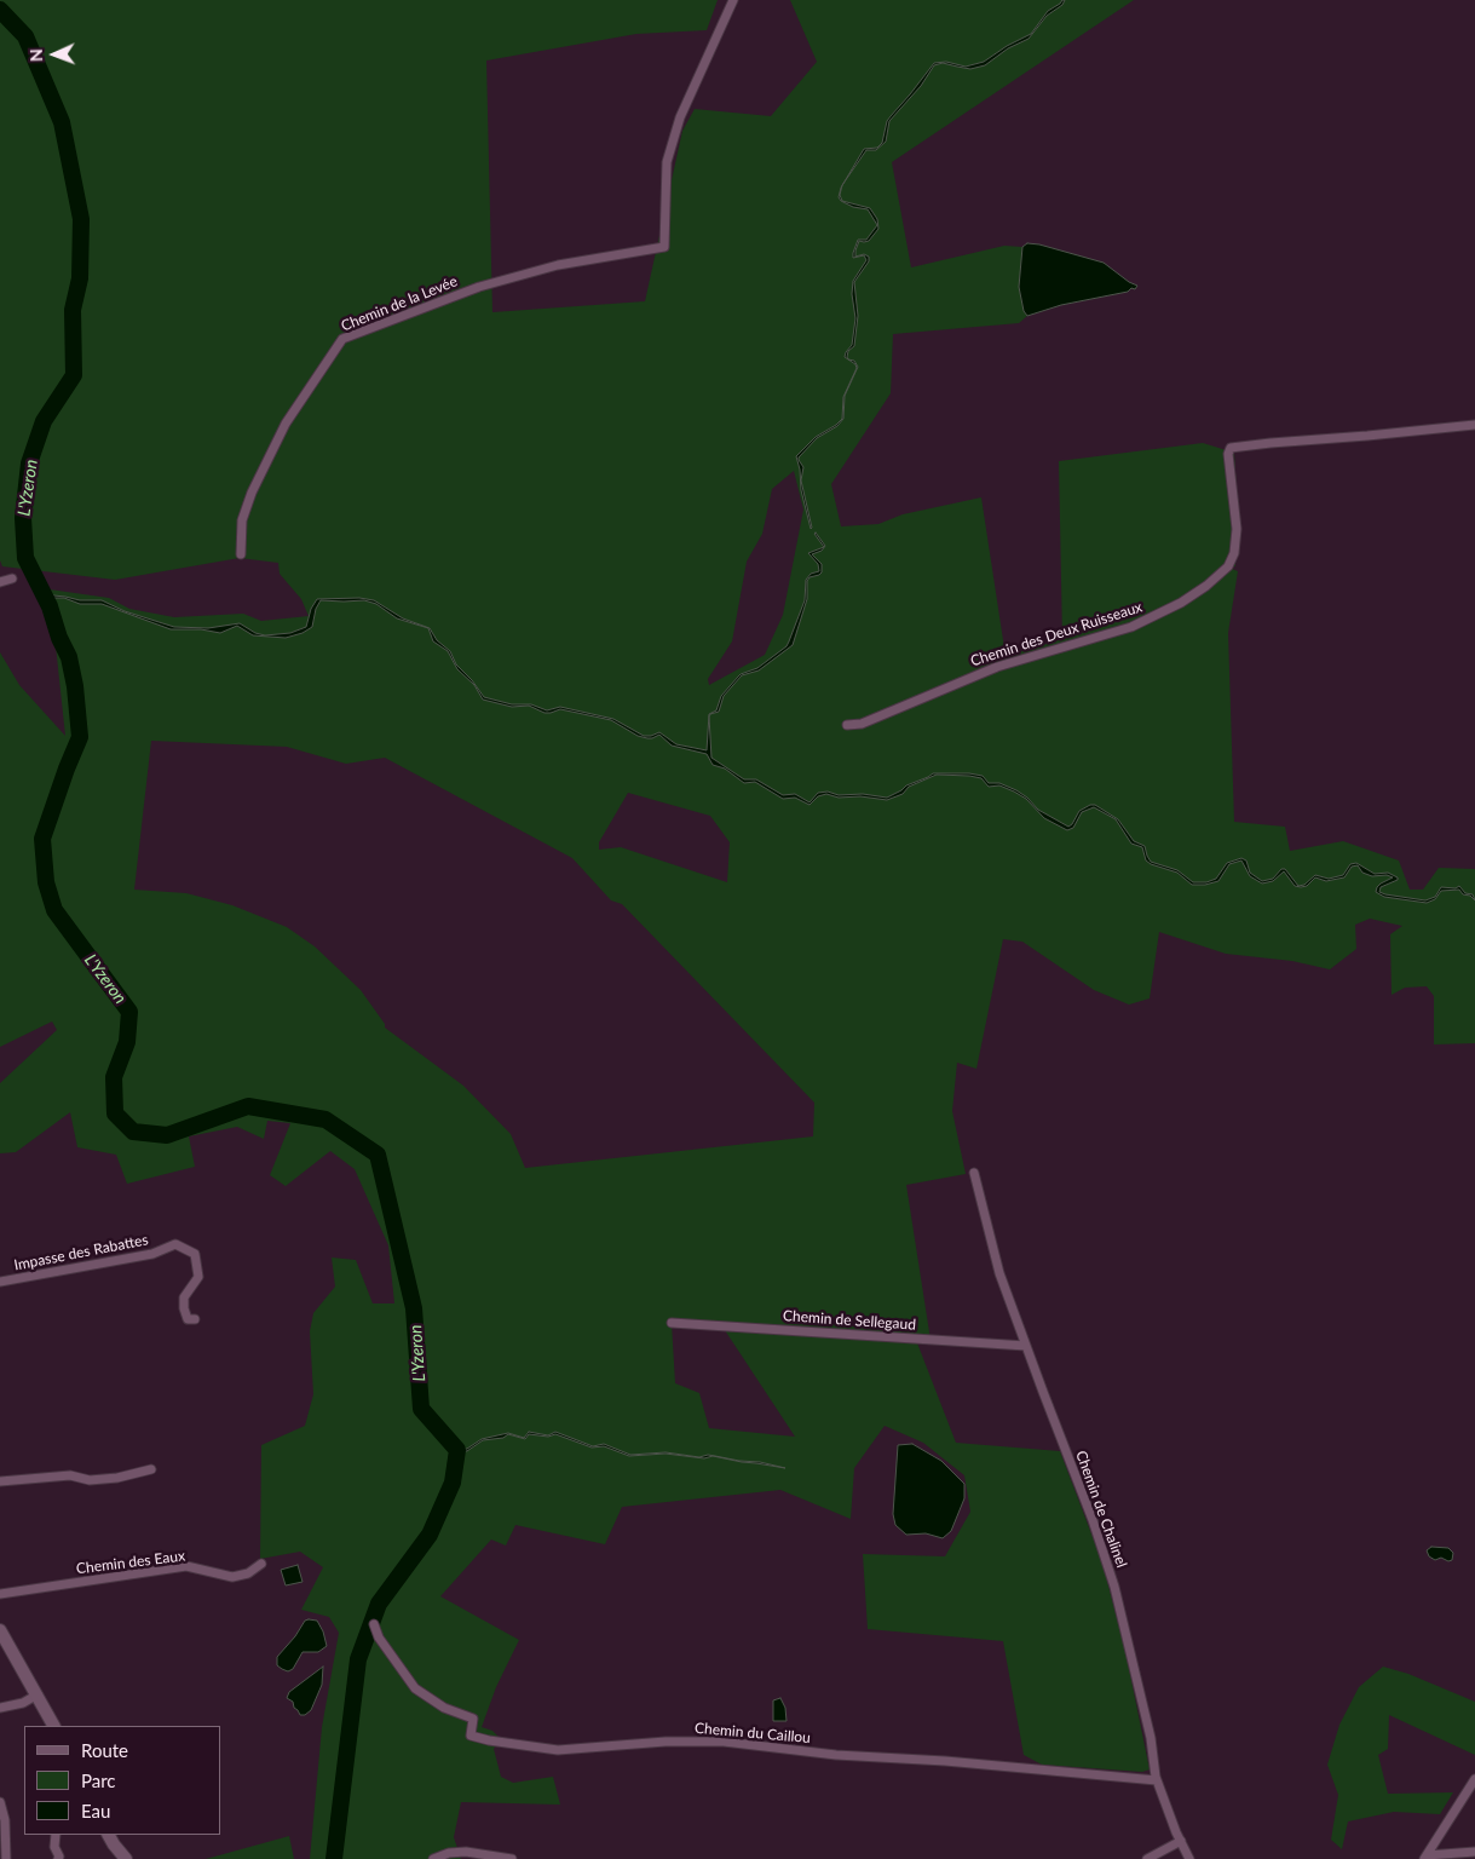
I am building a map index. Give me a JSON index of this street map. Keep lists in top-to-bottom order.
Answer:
{
  "streets": {
    "street": [
      "Chemin de la Levée",
      "Chemin des Deux Ruisseaux",
      "Impasse des Rabattes",
      "Chemin de Sellegaud",
      "Chemin de Chalinel",
      "Chemin des Eaux",
      "Chemin du Caillou"
    ]
  },
  "crossings": [
    ["Chemin de Sellegaud", "Chemin de Chalinel"],
    ["Chemin de Chalinel", "Chemin du Caillou"]
  ],
  "water": ["L'Yzeron"],
  "legend": ["Route", "Parc", "Eau"],
  "north": "left"
}
